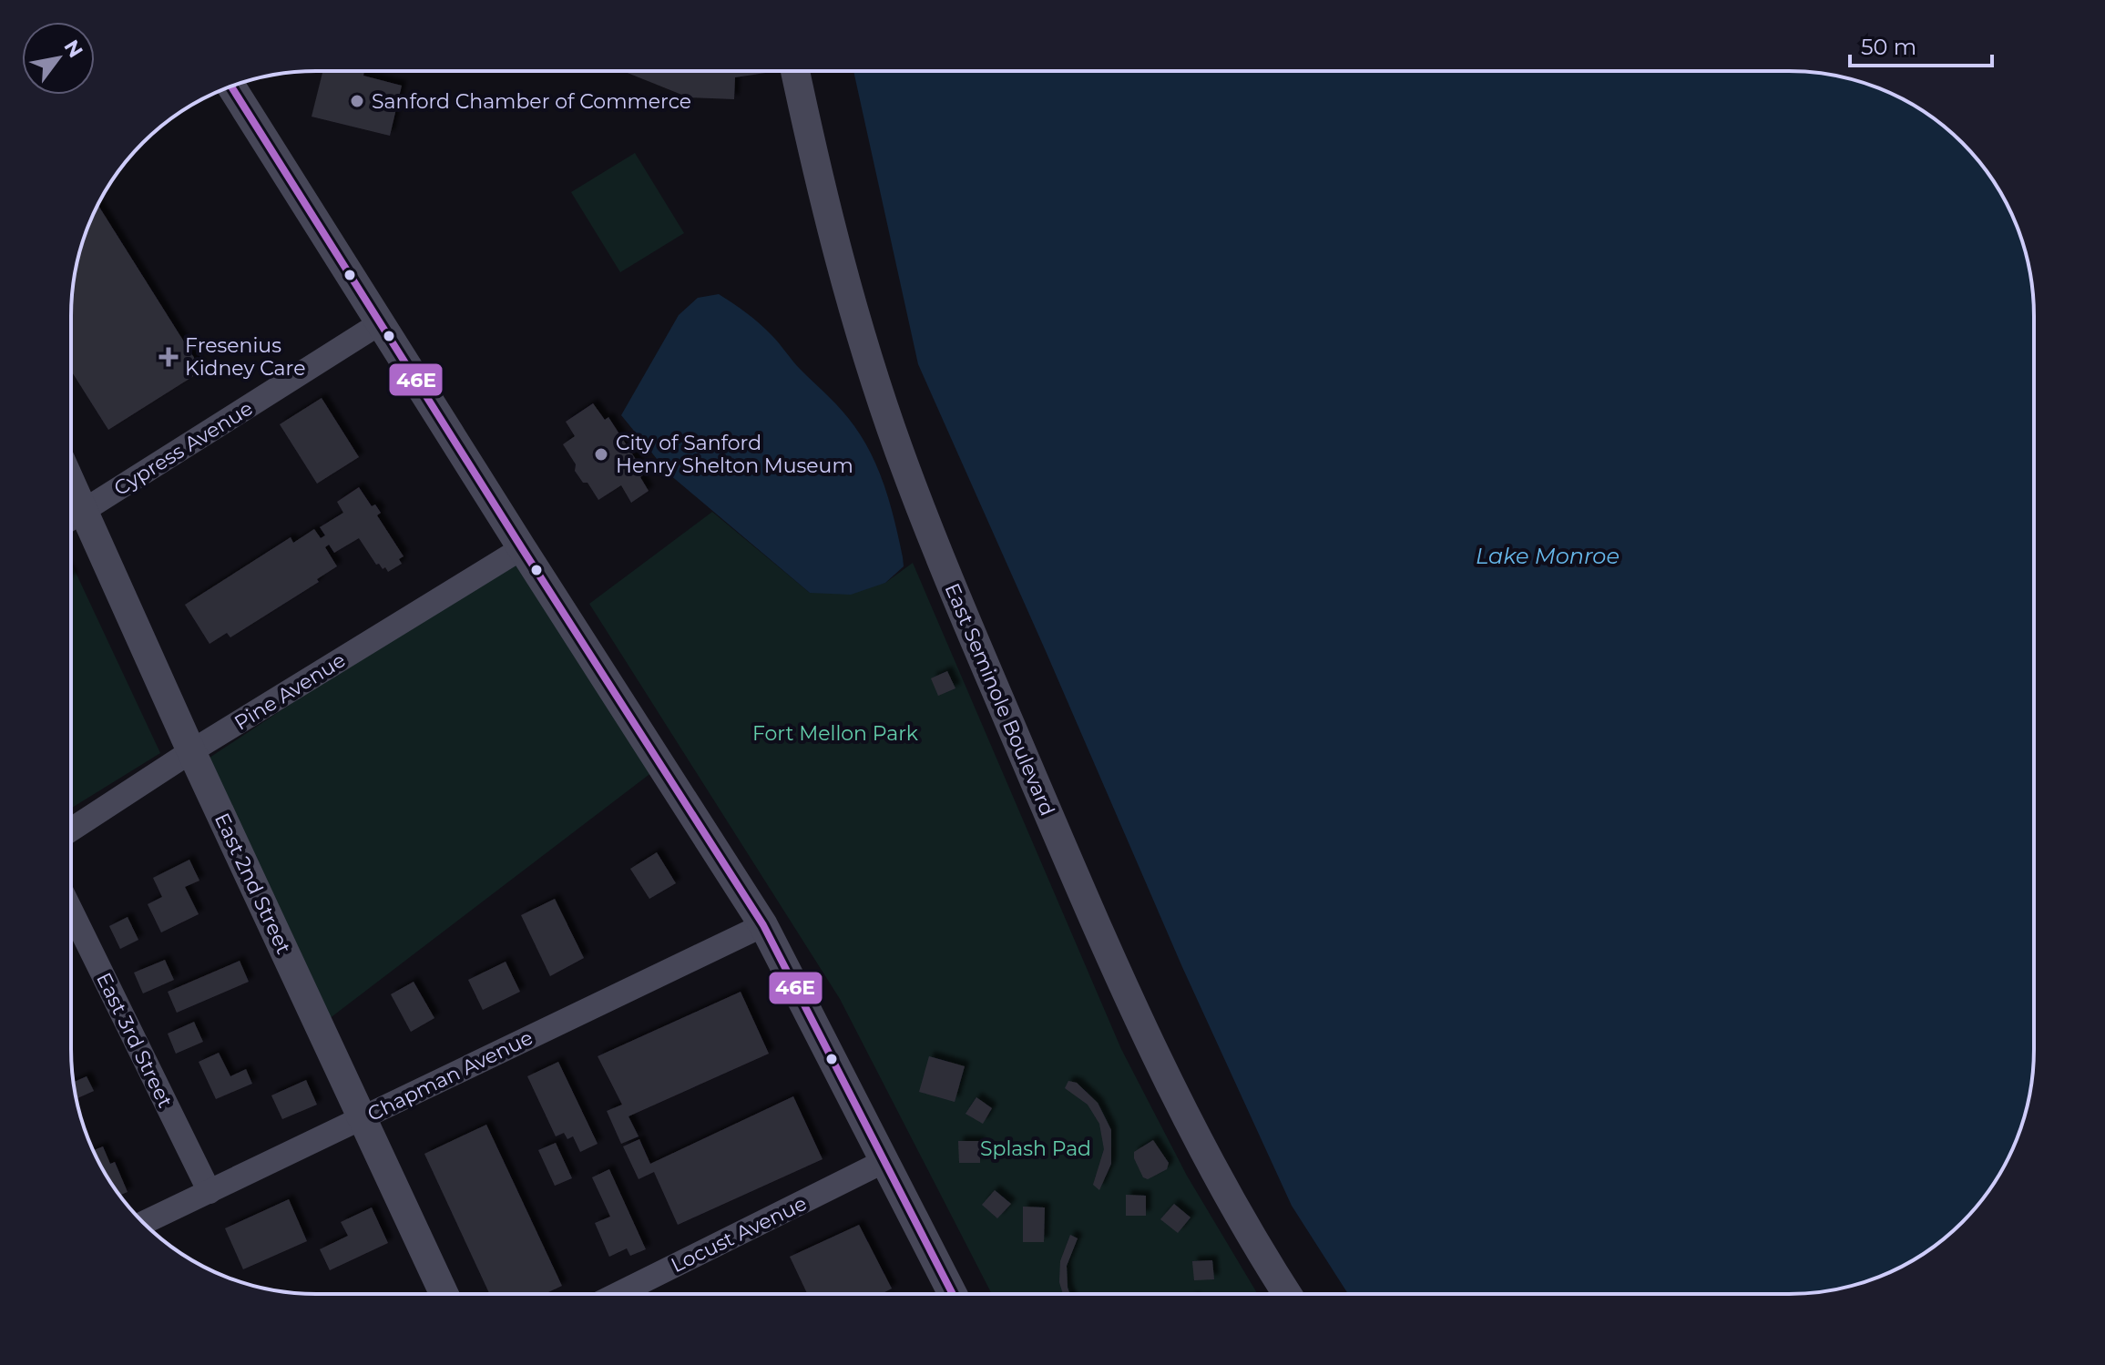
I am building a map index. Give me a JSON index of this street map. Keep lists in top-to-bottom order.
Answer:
{
  "streets": {
    "street": [
      "Cypress Avenue",
      "Pine Avenue",
      "East Seminole Boulevard",
      "East 2nd Street",
      "East 3rd Street",
      "Chapman Avenue",
      "Locust Avenue"
    ]
  },
  "crossings": [
    ["Cypress Avenue", "East 2nd Street"],
    ["Pine Avenue", "East 2nd Street"],
    ["East 2nd Street", "Chapman Avenue"],
    ["East 3rd Street", "Chapman Avenue"]
  ],
  "water": ["Lake Monroe"],
  "parks": ["Fort Mellon Park", "Splash Pad"],
  "places": {
    "other": ["Sanford Chamber of Commerce", "City of Sanford Henry Shelton Museum"],
    "health": ["Fresenius Kidney Care"]
  },
  "lines": ["transit line 46E"],
  "scale_bar": "50 m",
  "north": "top right"
}
